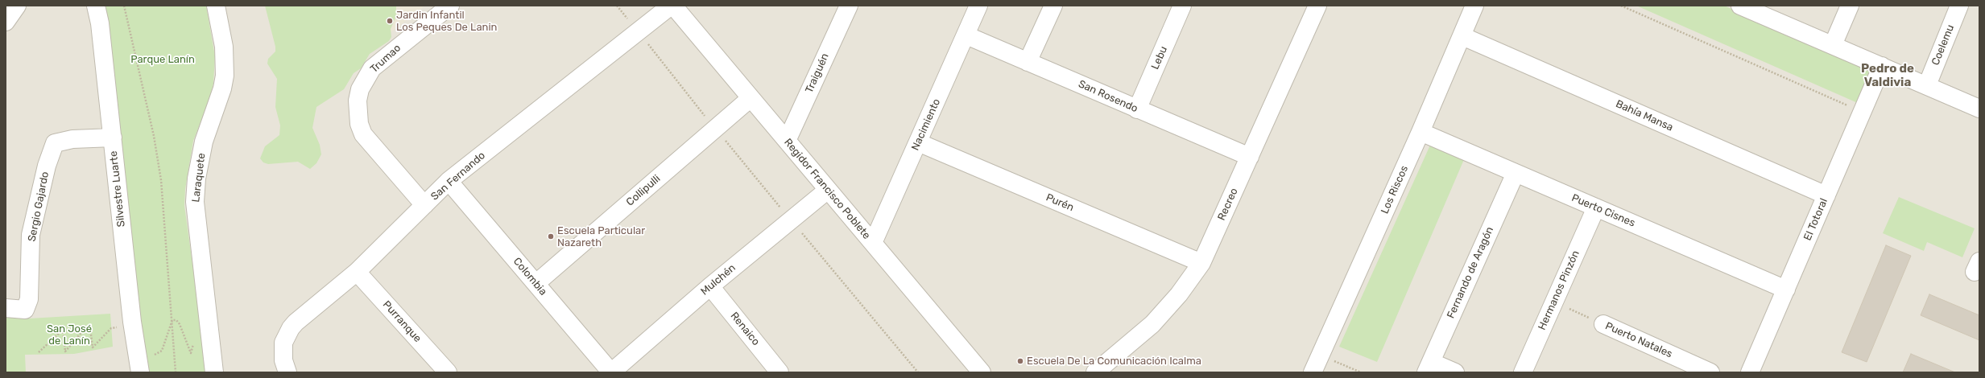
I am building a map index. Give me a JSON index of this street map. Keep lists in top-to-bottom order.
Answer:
{
  "streets": {
    "street": [
      "Coelemu",
      "Lebu",
      "Trumao",
      "Traiguén",
      "San Rosendo",
      "Bahía Mansa",
      "Nacimiento",
      "San Fernando",
      "Laraquete",
      "Silvestre Luarte",
      "Regidor Francisco Poblete",
      "Los Riscos",
      "Collipulli",
      "Purén",
      "Recreo",
      "Sergio Gajardo",
      "Puerto Cisnes",
      "El Totoral",
      "Fernando de Aragón",
      "Colombia",
      "Mulchén",
      "Hermanos Pinzón",
      "Purranque",
      "Renaico",
      "Puerto Natales"
    ]
  },
  "crossings": [
    ["Lebu", "San Rosendo"],
    ["Trumao", "San Fernando"],
    ["Traiguén", "Regidor Francisco Poblete"],
    ["San Rosendo", "Nacimiento"],
    ["San Rosendo", "Recreo"],
    ["Bahía Mansa", "Los Riscos"],
    ["Bahía Mansa", "El Totoral"],
    ["Nacimiento", "Regidor Francisco Poblete"],
    ["Nacimiento", "Purén"],
    ["San Fernando", "Regidor Francisco Poblete"],
    ["San Fernando", "Colombia"],
    ["San Fernando", "Purranque"],
    ["Silvestre Luarte", "Sergio Gajardo"],
    ["Regidor Francisco Poblete", "Collipulli"],
    ["Regidor Francisco Poblete", "Mulchén"],
    ["Los Riscos", "Puerto Cisnes"],
    ["Collipulli", "Colombia"],
    ["Purén", "Recreo"],
    ["Puerto Cisnes", "El Totoral"],
    ["Puerto Cisnes", "Fernando de Aragón"],
    ["Puerto Cisnes", "Hermanos Pinzón"],
    ["Colombia", "Mulchén"],
    ["Mulchén", "Renaico"]
  ],
  "districts": ["Pedro de Valdivia"],
  "parks": ["Parque Lanín", "San José de Lanín"],
  "places": ["Jardin Infantil Los Peques De Lanin", "Escuela Particular Nazareth", "Escuela De La Comunicación Icalma"]
}
